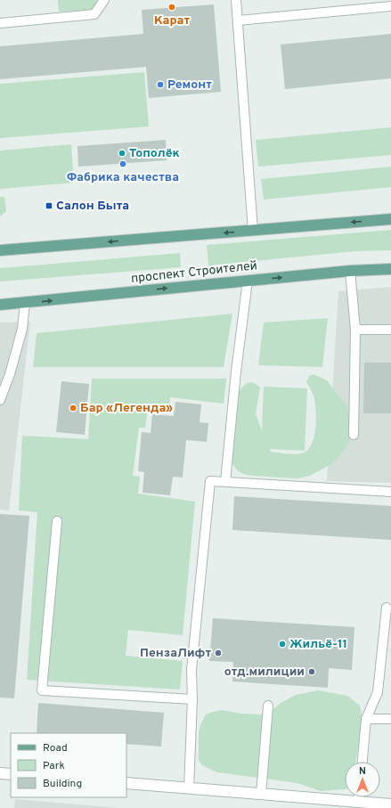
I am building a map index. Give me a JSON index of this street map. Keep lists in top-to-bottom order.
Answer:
{
  "streets": {
    "main road": ["проспект Строителей"]
  },
  "places": {
    "other": [
      "Карат",
      "Ремонт",
      "Тополёк",
      "Фабрика качества",
      "Бар «Легенда»",
      "Жильё-11",
      "ПензаЛифт",
      "отд.милиции"
    ],
    "transit": ["Салон Быта"]
  },
  "legend": ["Road", "Park", "Building"],
  "north": "top"
}
